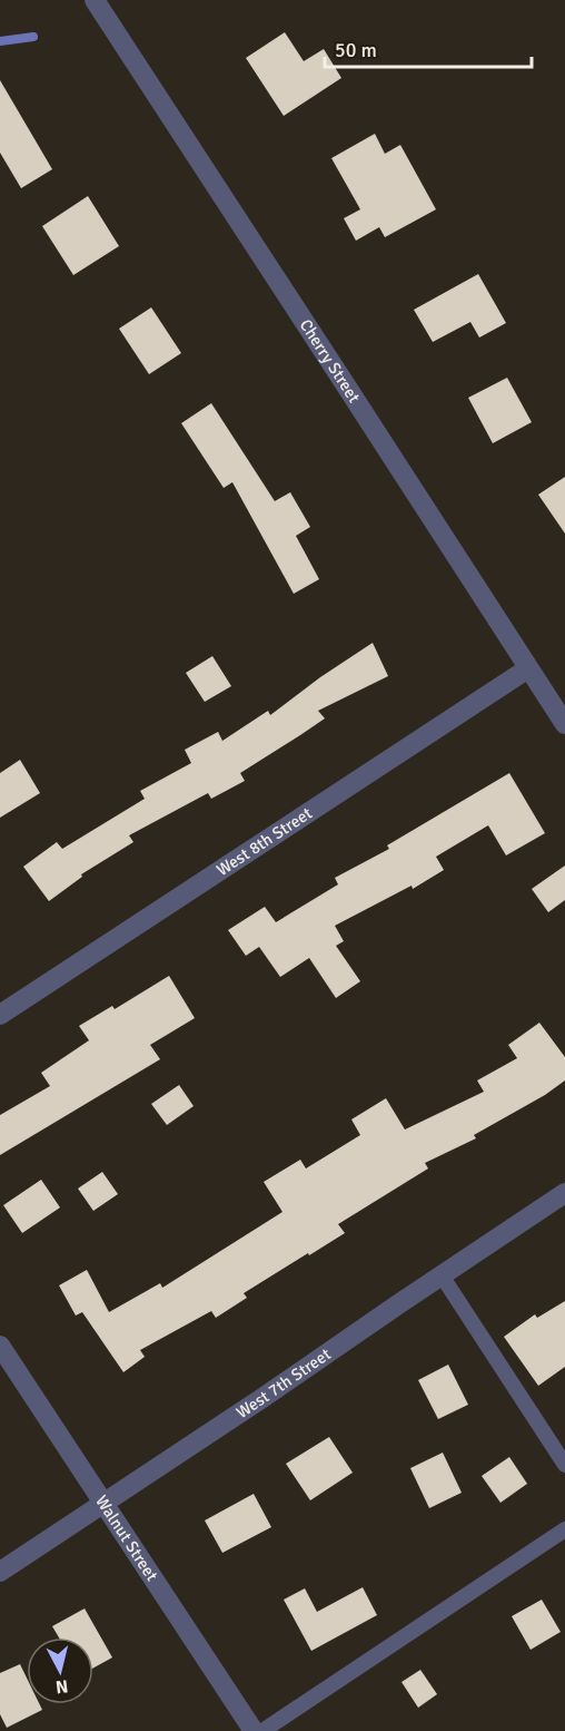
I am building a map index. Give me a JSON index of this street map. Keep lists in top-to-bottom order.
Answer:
{
  "streets": {
    "street": [
      "Cherry Street",
      "West 8th Street",
      "West 7th Street",
      "Walnut Street"
    ]
  },
  "crossings": [
    ["Cherry Street", "West 8th Street"],
    ["West 7th Street", "Walnut Street"]
  ],
  "scale_bar": "50 m",
  "north": "bottom"
}
